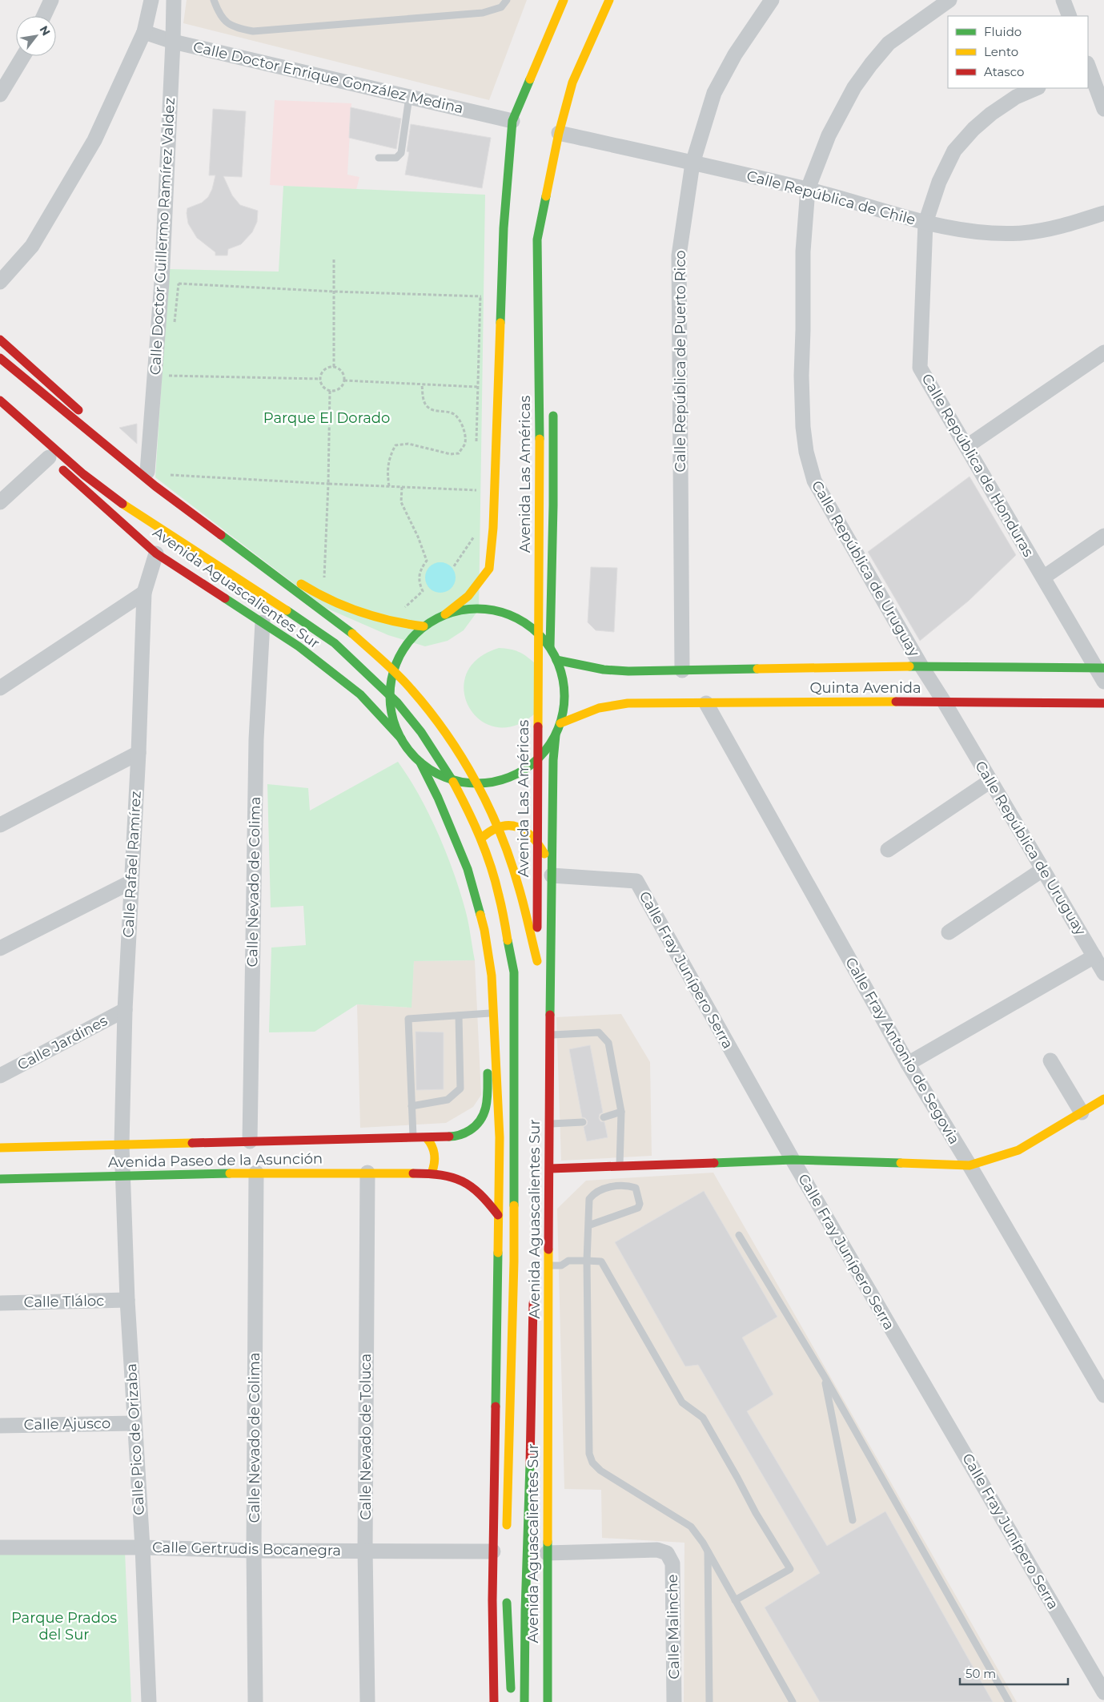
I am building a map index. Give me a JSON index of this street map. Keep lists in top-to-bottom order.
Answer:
{
  "streets": {
    "main road": [
      "Avenida Las Américas",
      "Avenida Aguascalientes Sur",
      "Quinta Avenida",
      "Avenida Paseo de la Asunción"
    ],
    "street": [
      "Calle Doctor Enrique González Medina",
      "Calle República de Chile",
      "Calle Doctor Guillermo Ramírez Valdez",
      "Calle República de Puerto Rico",
      "Calle República de Honduras",
      "Calle República de Uruguay",
      "Calle Rafael Ramírez",
      "Calle Nevado de Colima",
      "Calle Fray Junípero Serra",
      "Calle Jardines",
      "Calle Fray Antonio de Segovia",
      "Calle Tláloc",
      "Calle Ajusco",
      "Calle Nevado de Toluca",
      "Calle Pico de Orizaba",
      "Calle Gertrudis Bocanegra",
      "Calle Malinche"
    ]
  },
  "crossings": [
    ["Calle Doctor Enrique González Medina", "Calle Doctor Guillermo Ramírez Valdez"],
    ["Calle Doctor Enrique González Medina", "Avenida Las Américas"],
    ["Calle República de Chile", "Calle República de Puerto Rico"],
    ["Calle República de Chile", "Calle República de Honduras"],
    ["Calle República de Chile", "Avenida Las Américas"],
    ["Calle República de Chile", "Calle República de Uruguay"],
    ["Calle República de Puerto Rico", "Quinta Avenida"],
    ["Calle República de Honduras", "Quinta Avenida"],
    ["Avenida Las Américas", "Avenida Aguascalientes Sur"],
    ["Calle República de Uruguay", "Quinta Avenida"],
    ["Avenida Aguascalientes Sur", "Quinta Avenida"],
    ["Avenida Aguascalientes Sur", "Calle Rafael Ramírez"],
    ["Avenida Aguascalientes Sur", "Calle Nevado de Colima"],
    ["Avenida Aguascalientes Sur", "Calle Fray Junípero Serra"],
    ["Avenida Aguascalientes Sur", "Calle Malinche"],
    ["Quinta Avenida", "Calle Fray Antonio de Segovia"],
    ["Calle Rafael Ramírez", "Calle Jardines"],
    ["Calle Rafael Ramírez", "Avenida Paseo de la Asunción"],
    ["Calle Rafael Ramírez", "Calle Pico de Orizaba"],
    ["Calle Nevado de Colima", "Avenida Paseo de la Asunción"],
    ["Calle Nevado de Colima", "Calle Gertrudis Bocanegra"],
    ["Avenida Paseo de la Asunción", "Calle Nevado de Toluca"],
    ["Avenida Paseo de la Asunción", "Calle Pico de Orizaba"],
    ["Calle Tláloc", "Calle Pico de Orizaba"],
    ["Calle Ajusco", "Calle Pico de Orizaba"],
    ["Calle Nevado de Toluca", "Calle Gertrudis Bocanegra"],
    ["Calle Pico de Orizaba", "Calle Gertrudis Bocanegra"]
  ],
  "parks": ["Parque El Dorado", "Parque Prados del Sur"],
  "legend": ["Fluido", "Lento", "Atasco"],
  "scale_bar": "50 m",
  "north": "top right"
}
